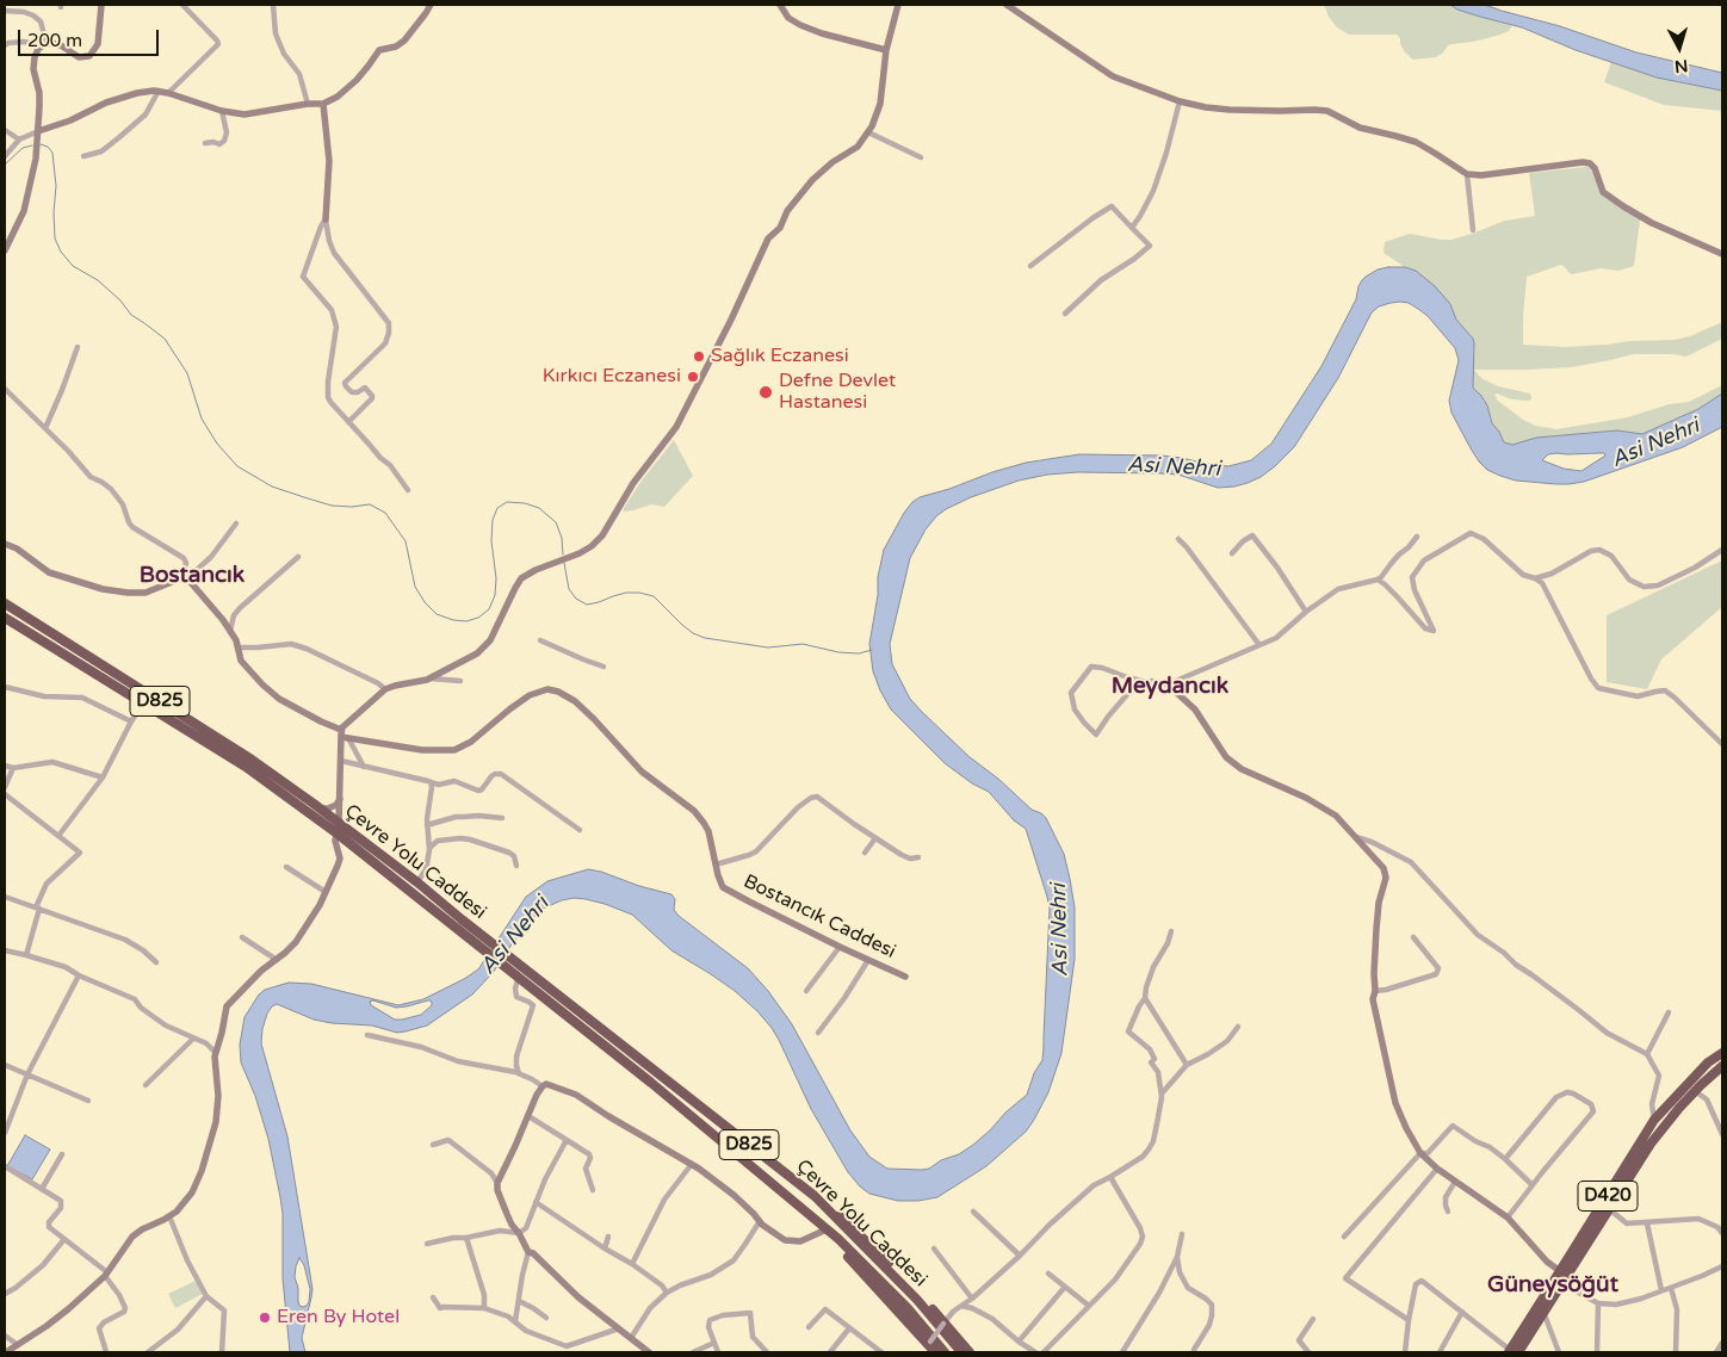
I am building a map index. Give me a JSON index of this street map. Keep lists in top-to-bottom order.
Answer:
{
  "streets": {
    "highway": ["D825", "Çevre Yolu Caddesi", "D420"],
    "street": ["Bostancık Caddesi"]
  },
  "districts": ["Bostancık", "Meydancık", "Güneysöğüt"],
  "water": ["Asi Nehri"],
  "places": [
    "Sağlık Eczanesi",
    "Kırkıcı Eczanesi",
    "Defne Devlet Hastanesi",
    "Eren By Hotel"
  ],
  "scale_bar": "200 m",
  "north": "bottom"
}
